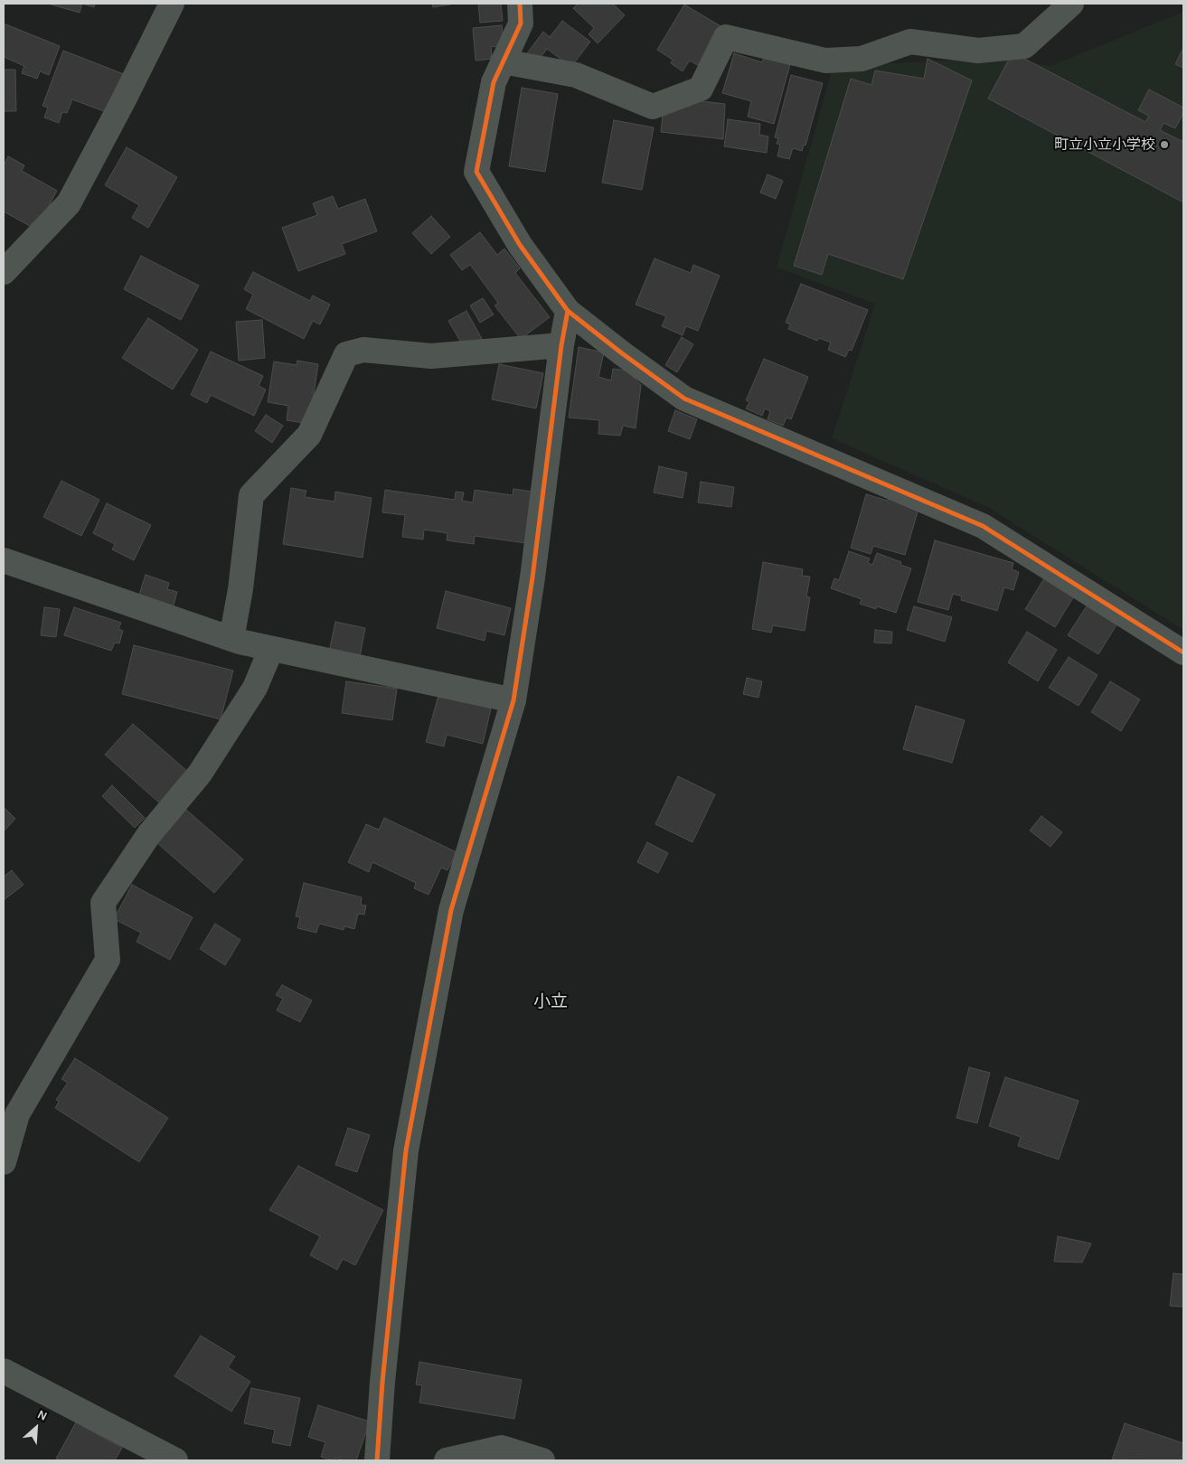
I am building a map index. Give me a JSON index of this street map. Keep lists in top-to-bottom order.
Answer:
{
  "districts": ["小立"],
  "places": ["町立小立小学校"],
  "north": "top right"
}
